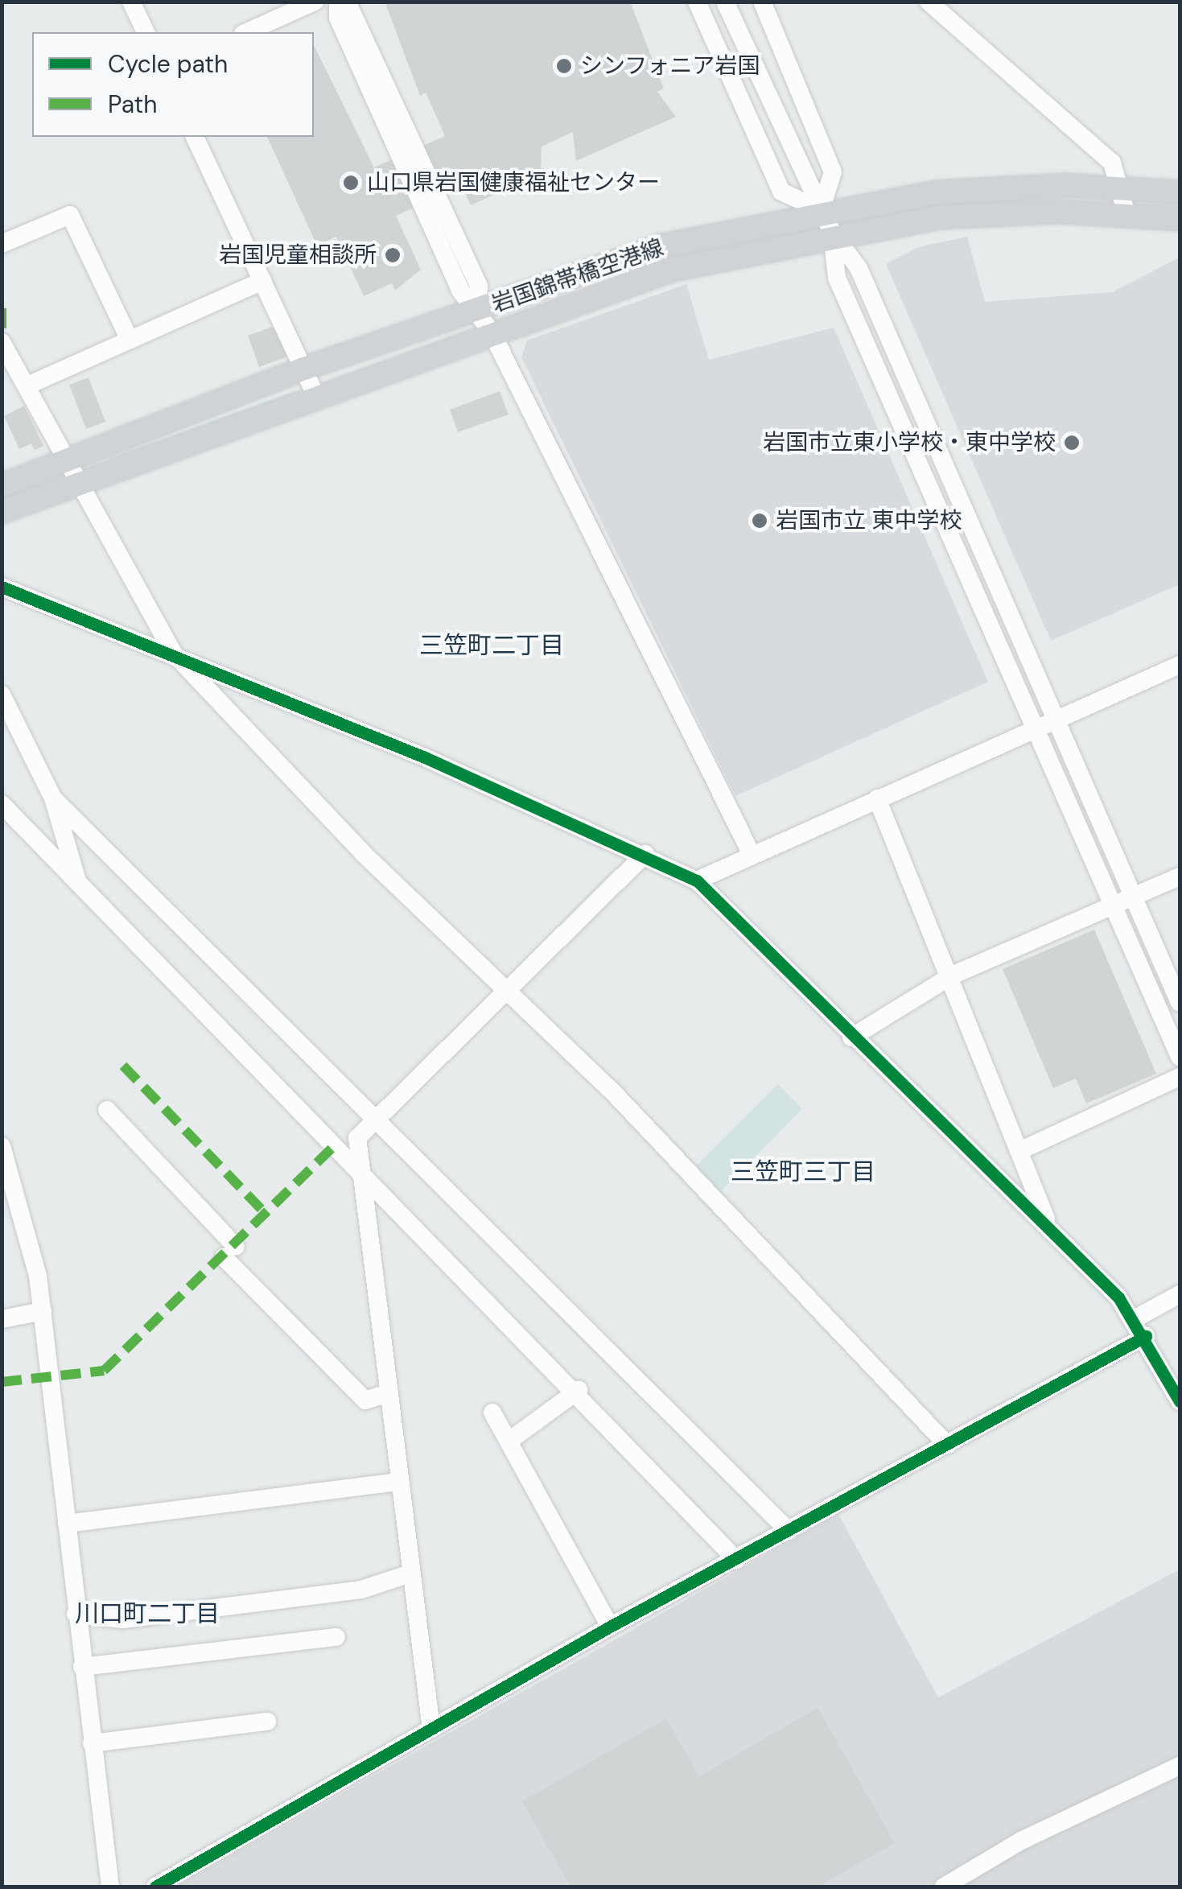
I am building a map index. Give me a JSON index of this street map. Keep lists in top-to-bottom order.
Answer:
{
  "streets": {
    "main road": ["岩国錦帯橋空港線"]
  },
  "districts": ["三笠町二丁目", "三笠町三丁目", "川口町二丁目"],
  "places": [
    "シンフォニア岩国",
    "山口県岩国健康福祉センター",
    "岩国児童相談所",
    "岩国市立東小学校・東中学校",
    "岩国市立 東中学校"
  ],
  "legend": ["Cycle path", "Path"]
}
